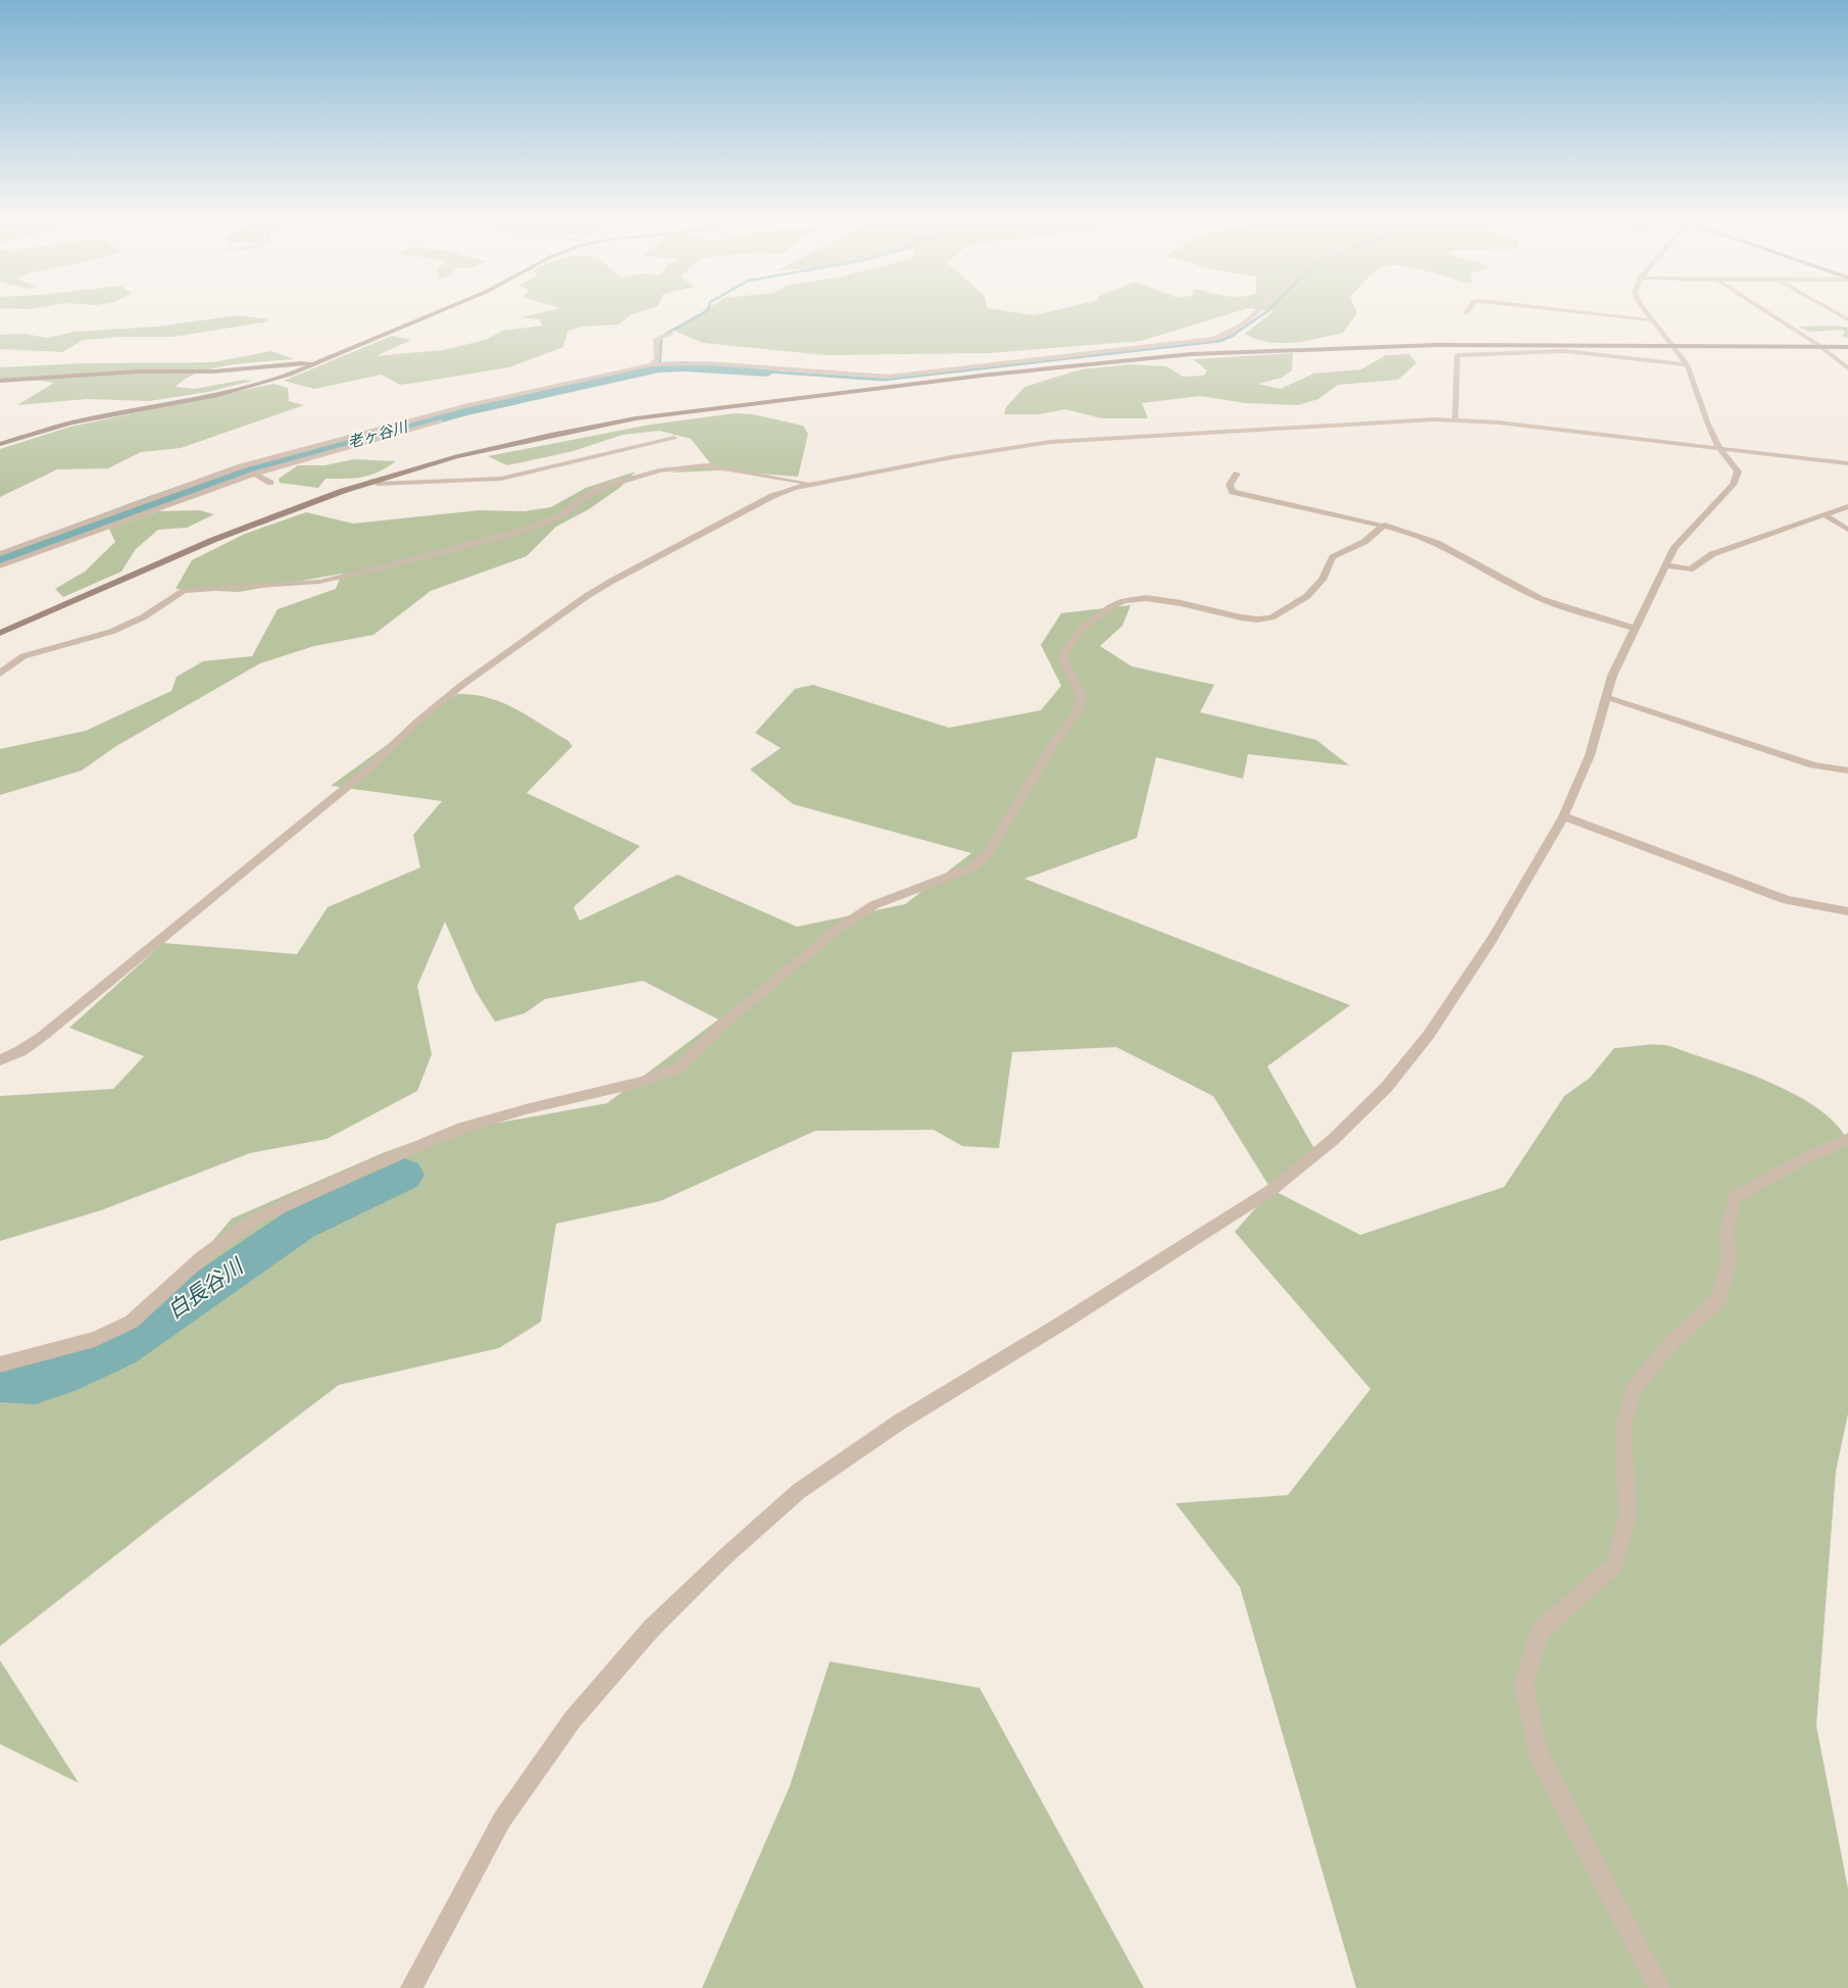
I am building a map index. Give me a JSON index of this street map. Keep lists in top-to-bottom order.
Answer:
{
  "water": ["老ヶ谷川", "白長谷川"]
}
